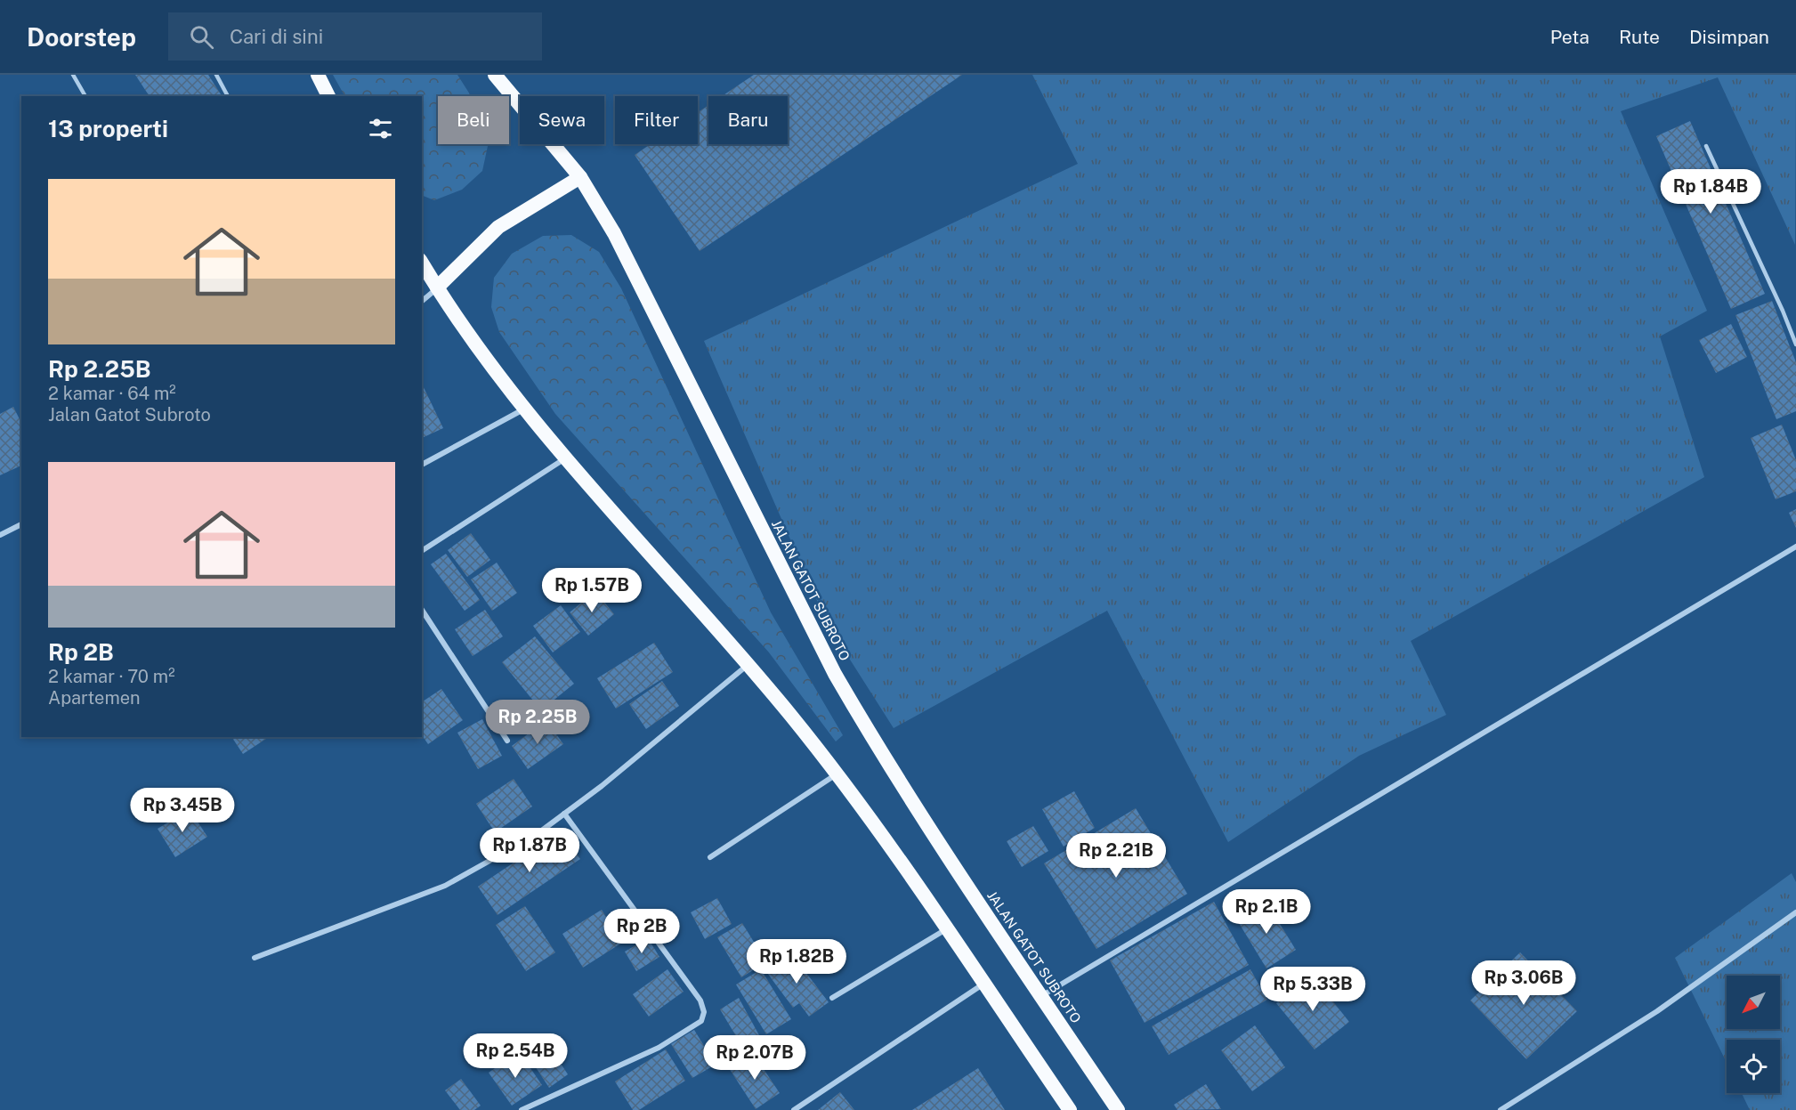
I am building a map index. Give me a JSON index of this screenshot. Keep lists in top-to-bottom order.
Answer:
{
  "streets": {
    "highway": ["JALAN GATOT SUBROTO"]
  },
  "north": "bottom left",
  "page": {
    "header": "Doorstep",
    "search": "Cari di sini",
    "nav": ["Peta", "Rute", "Disimpan"],
    "chip": [
      "Beli",
      "Sewa",
      "Filter",
      "Baru"
    ],
    "heading": "13 properti",
    "list": [
      {
        "name": "Rp 2.25B",
        "note": "2 kamar · 64 m² · Jalan Gatot Subroto"
      },
      {
        "name": "Rp 2B",
        "note": "2 kamar · 70 m² · Apartemen"
      }
    ],
    "price": [
      "Rp 1.84B",
      "Rp 1.57B",
      "Rp 2.25B",
      "Rp 3.45B",
      "Rp 1.87B",
      "Rp 2.21B",
      "Rp 2.1B",
      "Rp 2B",
      "Rp 1.82B",
      "Rp 3.06B",
      "Rp 5.33B",
      "Rp 2.54B",
      "Rp 2.07B"
    ]
  }
}
